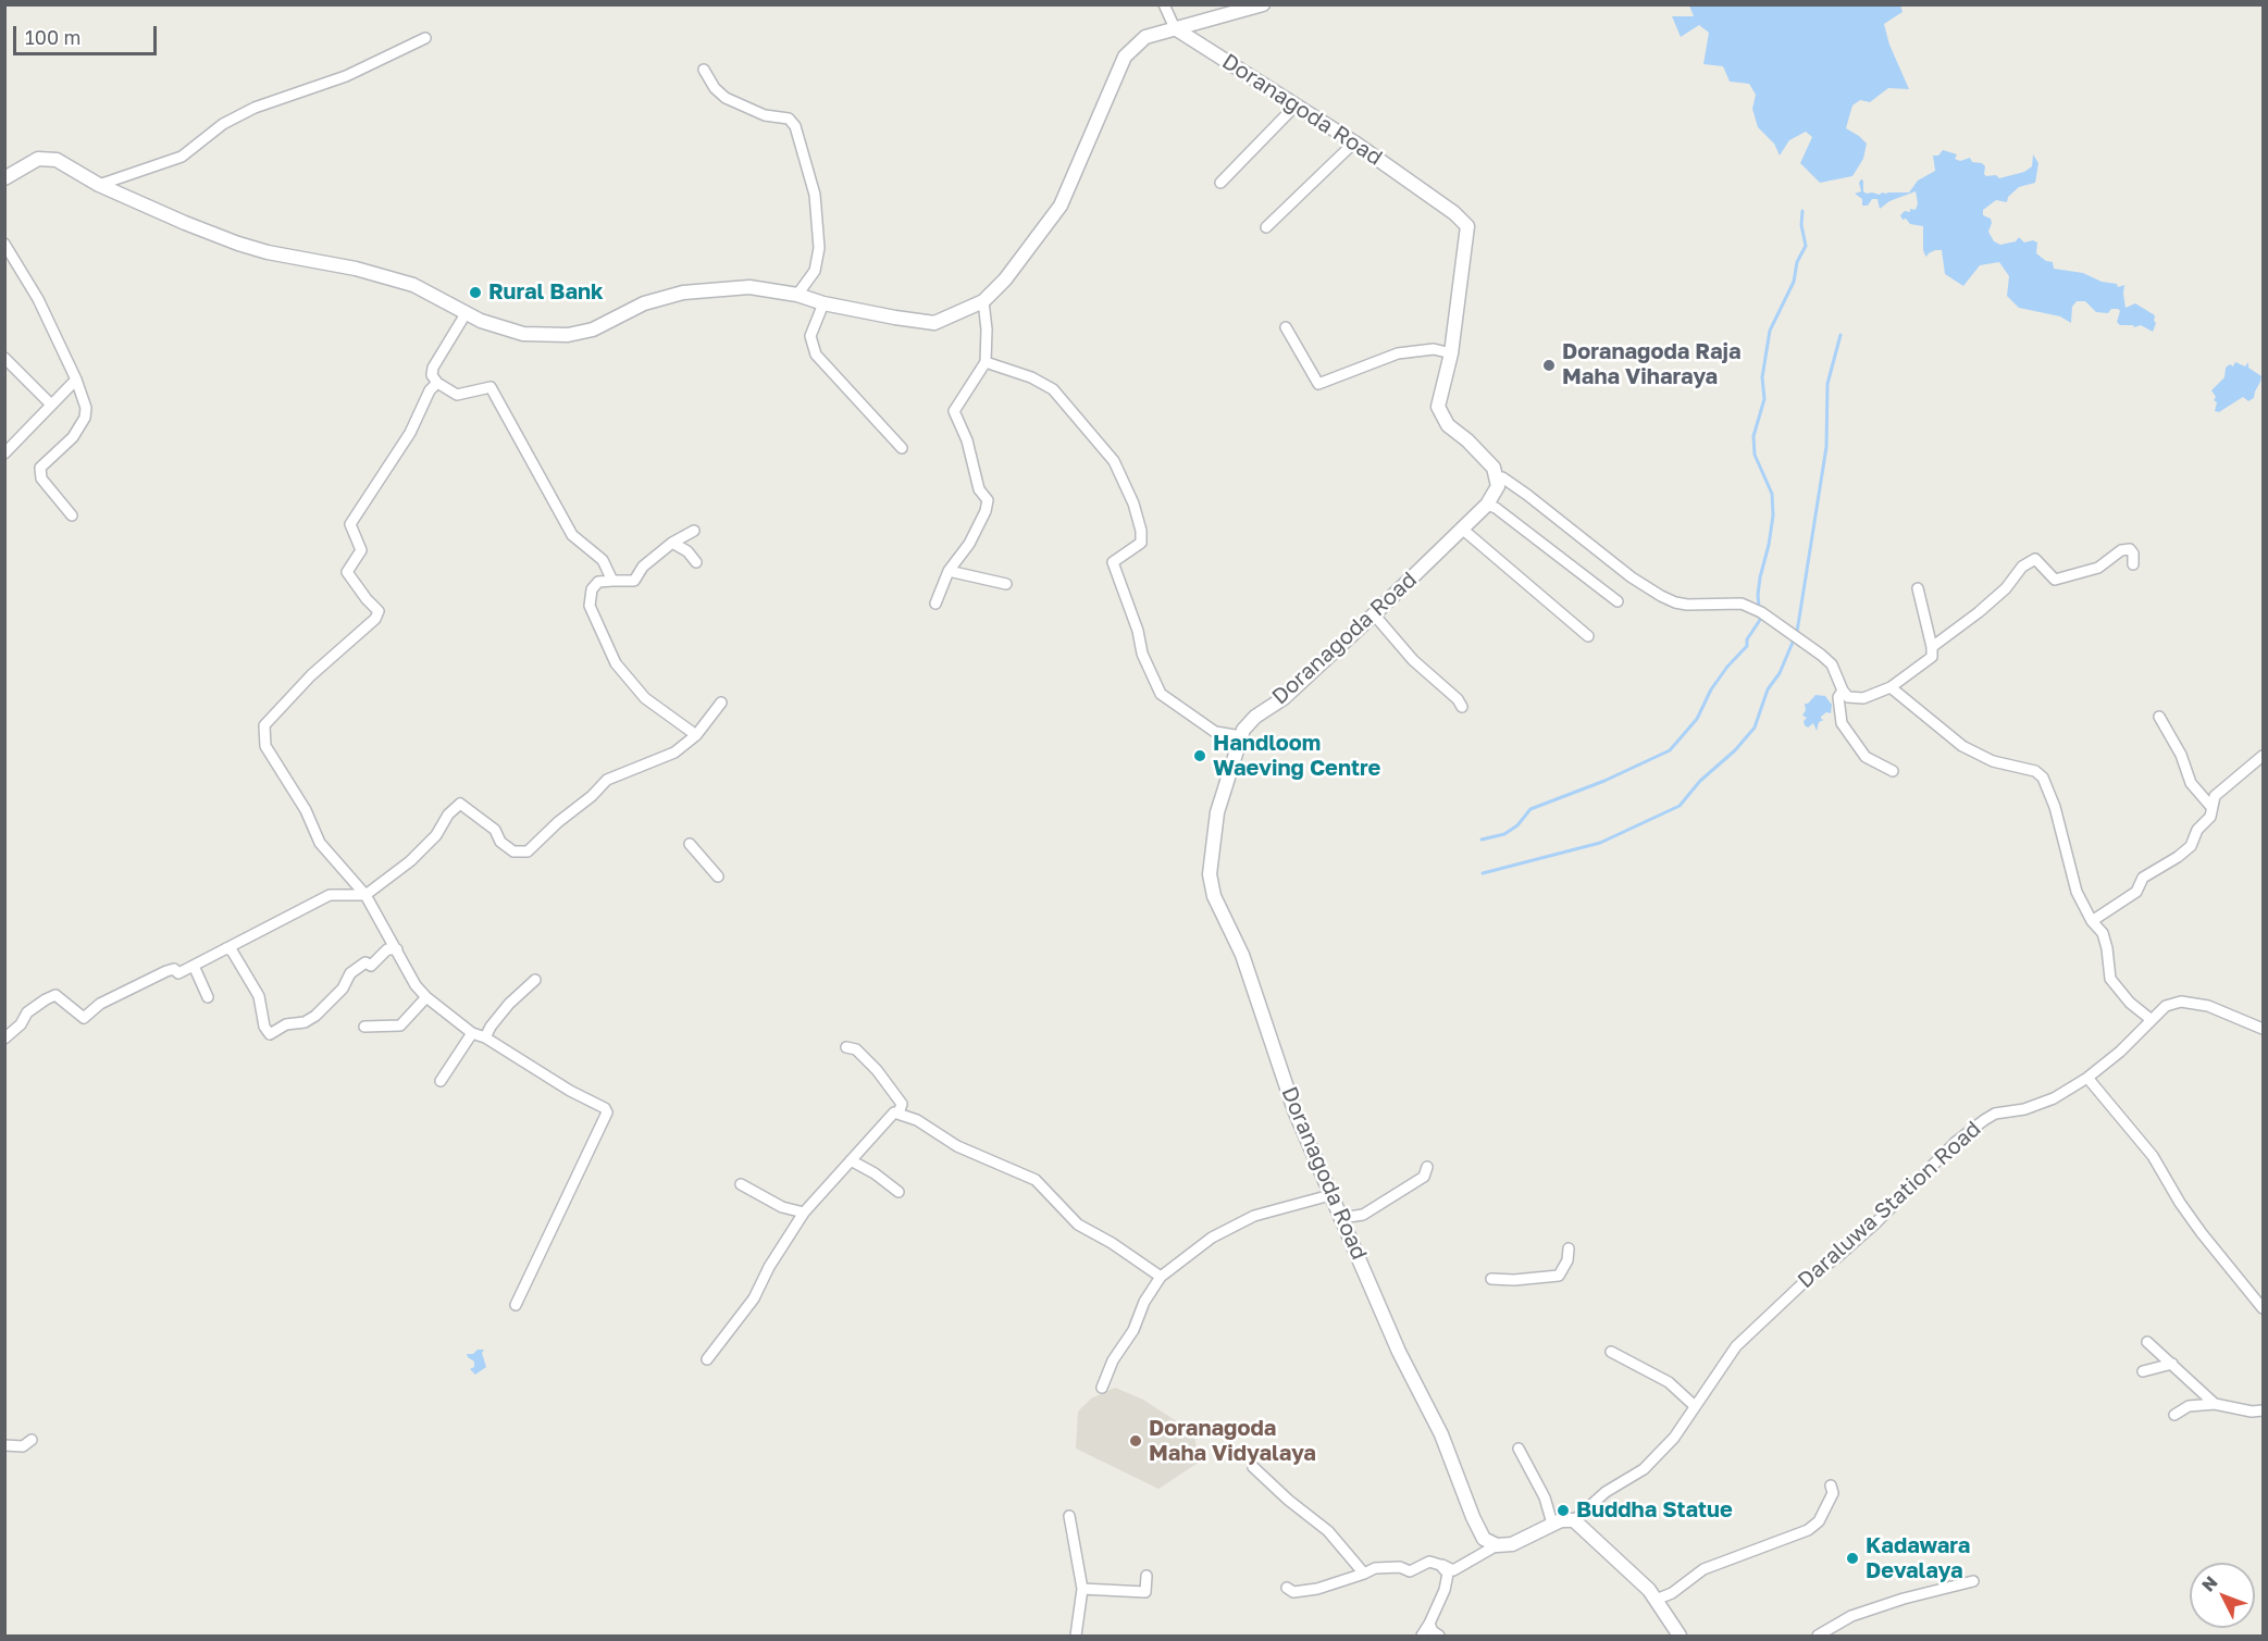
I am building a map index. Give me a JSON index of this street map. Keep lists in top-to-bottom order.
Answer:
{
  "streets": {
    "street": ["Doranagoda Road", "Daraluwa Station Road"]
  },
  "places": [
    "Rural Bank",
    "Doranagoda Raja Maha Viharaya",
    "Handloom Waeving Centre",
    "Doranagoda Maha Vidyalaya",
    "Buddha Statue",
    "Kadawara Devalaya"
  ],
  "scale_bar": "100 m",
  "north": "top left"
}
